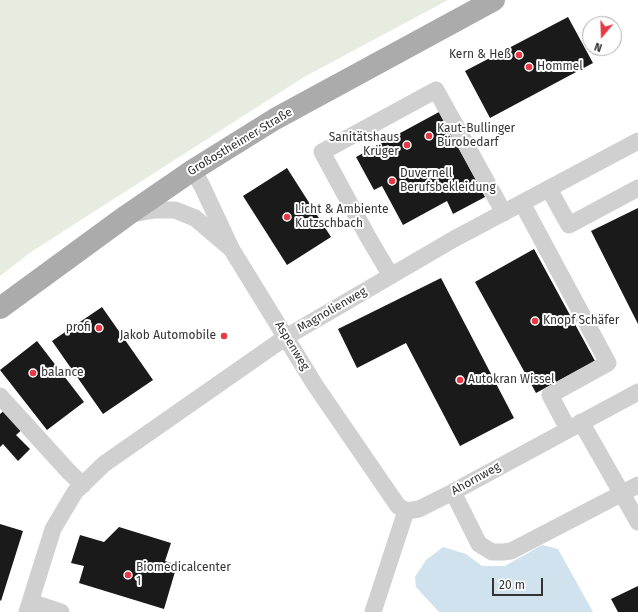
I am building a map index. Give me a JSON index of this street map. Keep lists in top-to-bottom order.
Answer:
{
  "streets": {
    "main road": ["Großostheimer Straße"],
    "street": ["Magnolienweg", "Aspenweg", "Ahornweg"]
  },
  "crossings": [
    ["Großostheimer Straße", "Aspenweg"],
    ["Magnolienweg", "Aspenweg"],
    ["Aspenweg", "Ahornweg"]
  ],
  "places": [
    "Kern & Heß",
    "Hommel",
    "Kaut-Bullinger Bürobedarf",
    "Sanitätshaus Krüger",
    "Duvernell Berufsbekleidung",
    "Licht & Ambiente Kutzschbach",
    "Knopf Schäfer",
    "profi",
    "Jakob Automobile",
    "balance",
    "Autokran Wissel",
    "Biomedicalcenter 1"
  ],
  "scale_bar": "20 m",
  "north": "bottom"
}
